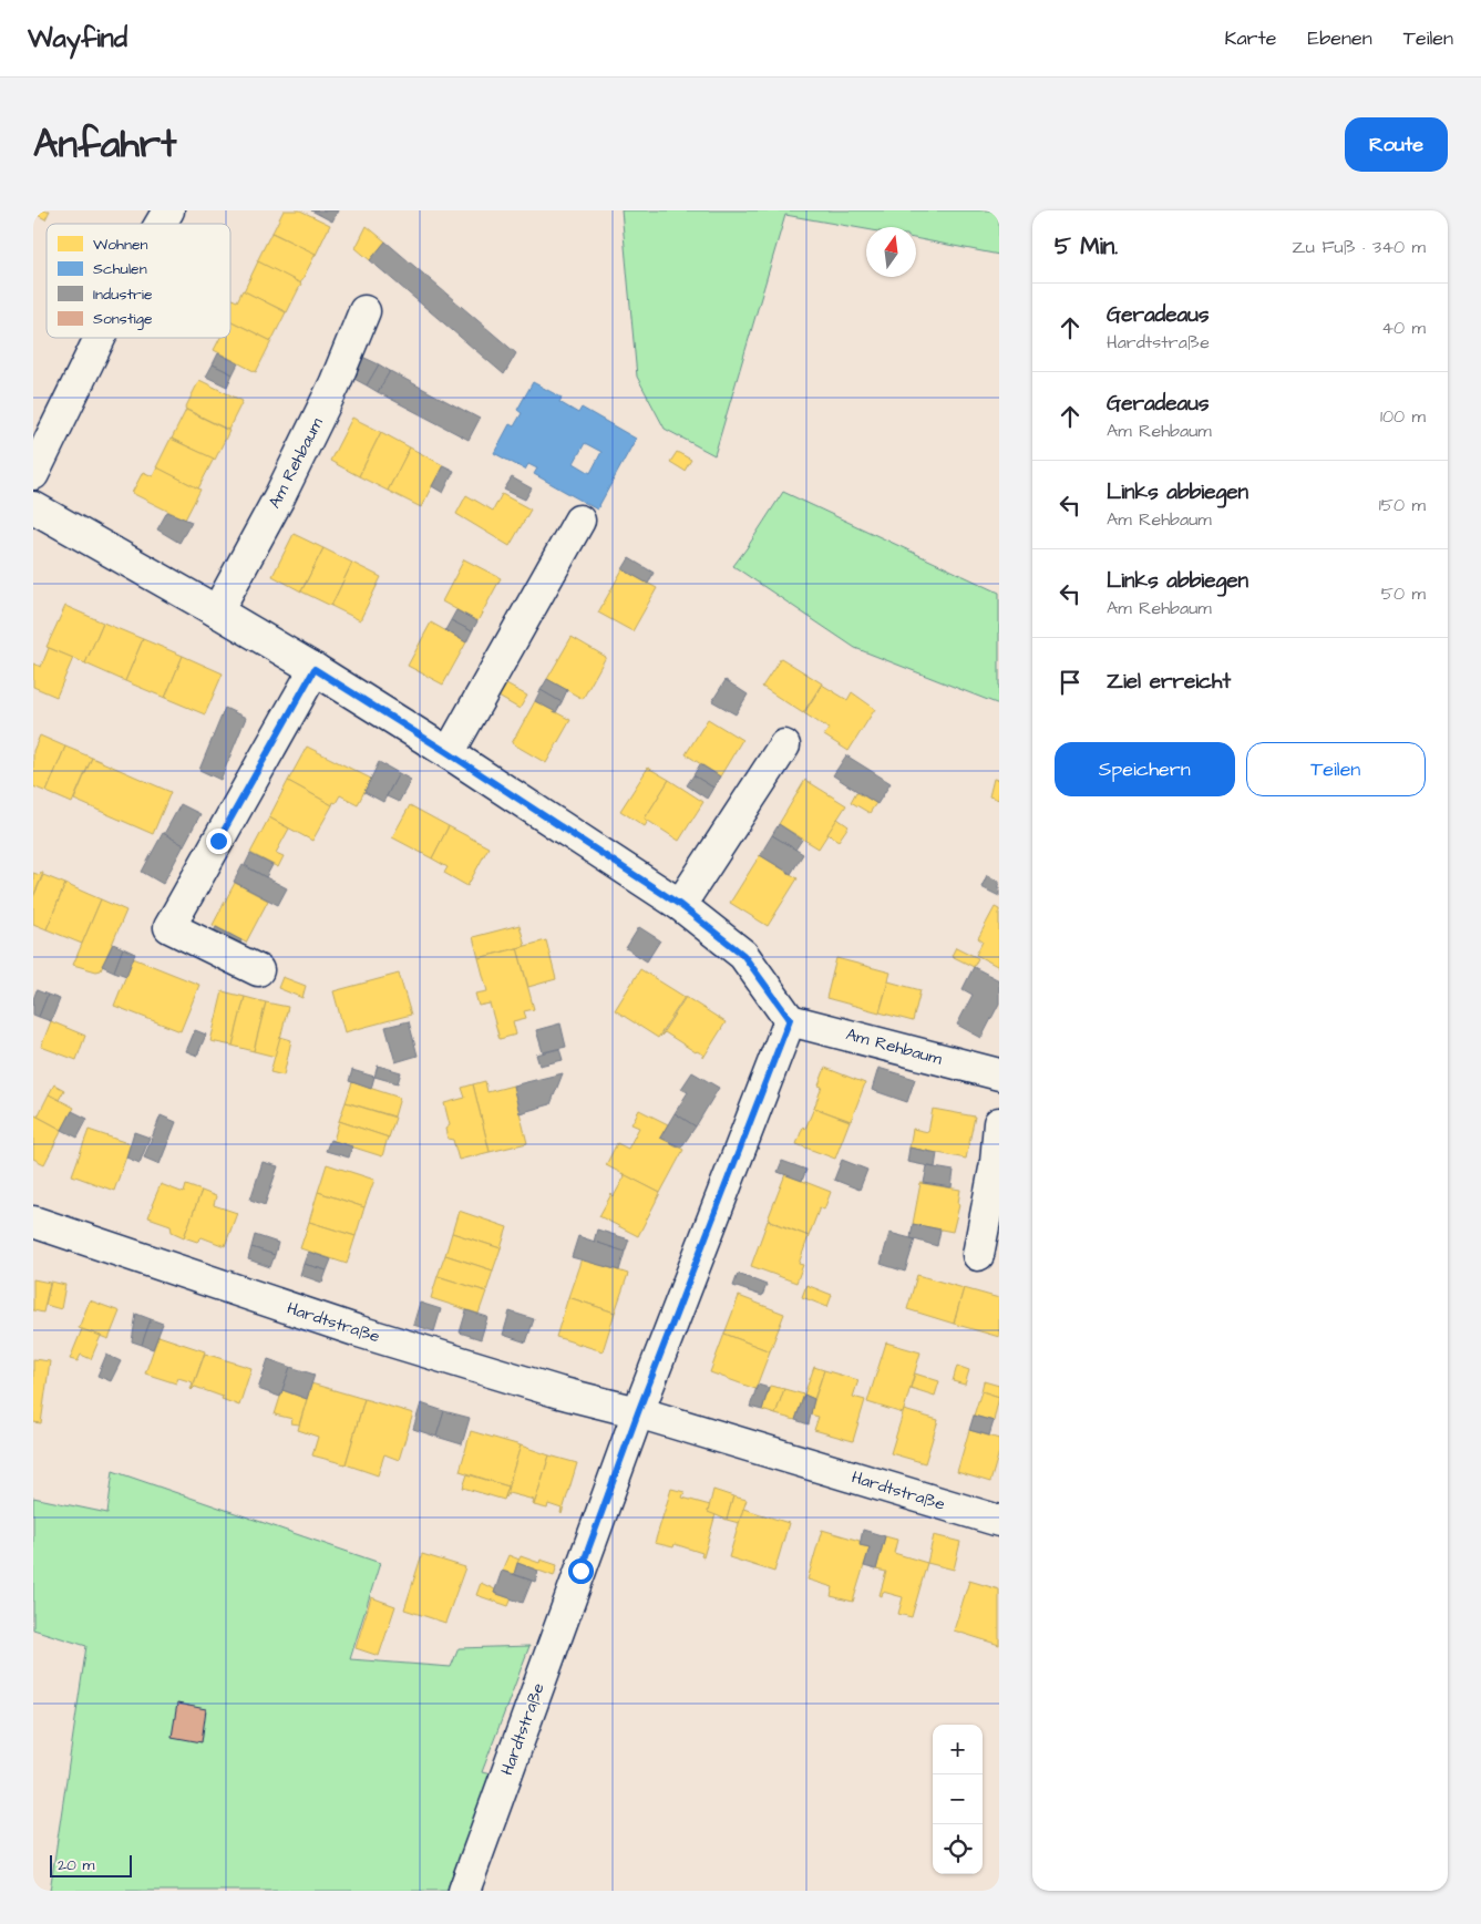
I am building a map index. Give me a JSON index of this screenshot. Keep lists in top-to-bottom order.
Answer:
{
  "streets": {
    "street": ["Am Rehbaum", "Hardtstraße"]
  },
  "legend": [
    "Wohnen",
    "Schulen",
    "Industrie",
    "Sonstige"
  ],
  "scale_bar": "20 m",
  "north": "top",
  "page": {
    "header": "Wayfind",
    "nav": ["Karte", "Ebenen", "Teilen"],
    "title": "Anfahrt",
    "buttons": [
      "Route",
      ["Speichern", "Teilen"]
    ],
    "heading": ["5 Min.", "Zu Fuß · 340 m"],
    "list": [
      ["Geradeaus", "Hardtstraße", "40 m"],
      ["Geradeaus", "Am Rehbaum", "100 m"],
      ["Links abbiegen", "Am Rehbaum", "150 m"],
      ["Links abbiegen", "Am Rehbaum", "50 m"],
      "Ziel erreicht"
    ],
    "map_buttons": ["+", "−"],
    "scale": "20 m"
  }
}
